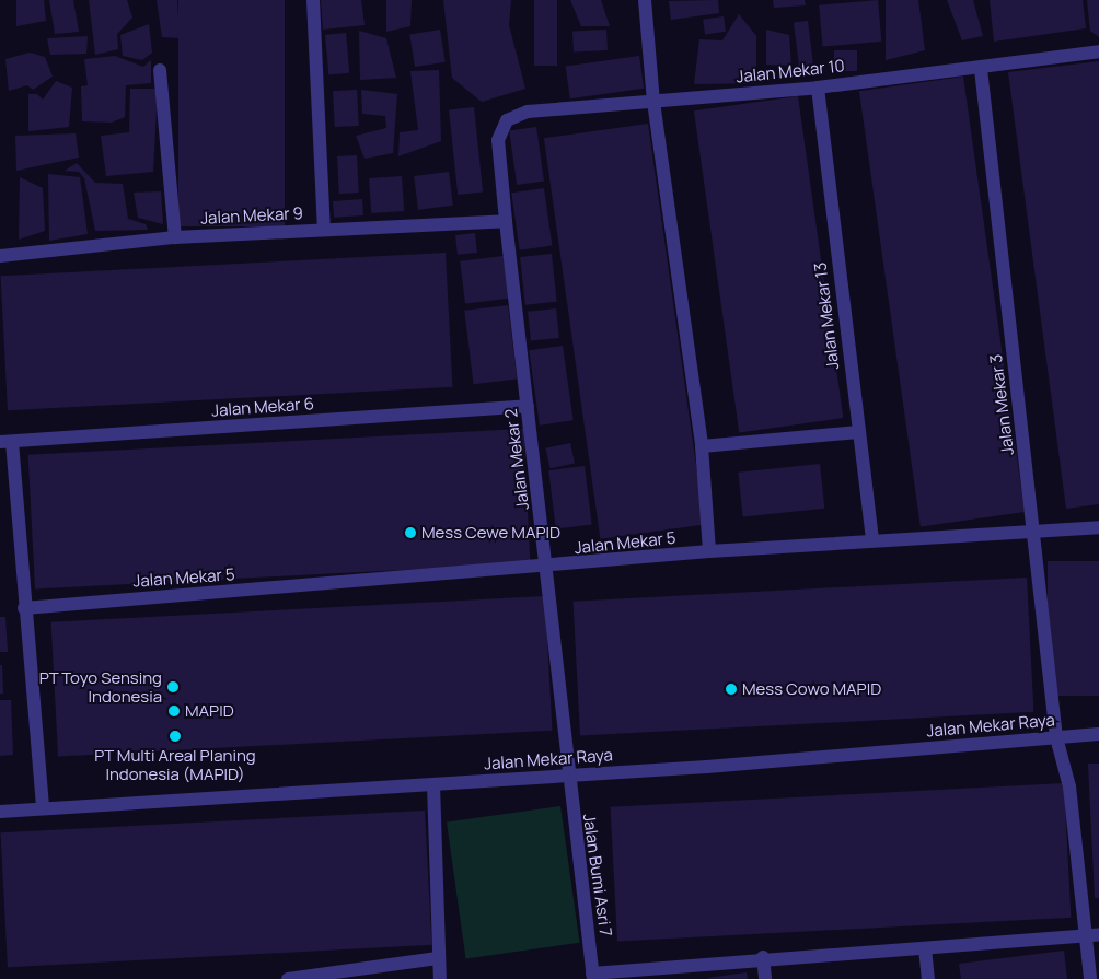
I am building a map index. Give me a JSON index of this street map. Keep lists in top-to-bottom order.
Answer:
{
  "streets": {
    "street": [
      "Jalan Mekar 10",
      "Jalan Mekar 9",
      "Jalan Mekar 13",
      "Jalan Mekar 3",
      "Jalan Mekar 6",
      "Jalan Mekar 2",
      "Jalan Mekar 5",
      "Jalan Mekar Raya",
      "Jalan Bumi Asri 7"
    ]
  },
  "crossings": [
    ["Jalan Mekar 10", "Jalan Mekar 13"],
    ["Jalan Mekar 10", "Jalan Mekar 3"],
    ["Jalan Mekar 10", "Jalan Mekar 2"],
    ["Jalan Mekar 9", "Jalan Mekar 2"],
    ["Jalan Mekar 13", "Jalan Mekar 5"],
    ["Jalan Mekar 3", "Jalan Mekar 5"],
    ["Jalan Mekar 3", "Jalan Mekar Raya"],
    ["Jalan Mekar 6", "Jalan Mekar 2"],
    ["Jalan Mekar 2", "Jalan Mekar 5"],
    ["Jalan Mekar 2", "Jalan Mekar Raya"],
    ["Jalan Mekar 2", "Jalan Bumi Asri 7"],
    ["Jalan Mekar Raya", "Jalan Bumi Asri 7"]
  ],
  "places": [
    "Mess Cewe MAPID",
    "PT Toyo Sensing Indonesia",
    "Mess Cowo MAPID",
    "MAPID",
    "PT Multi Areal Planing Indonesia (MAPID)"
  ]
}
